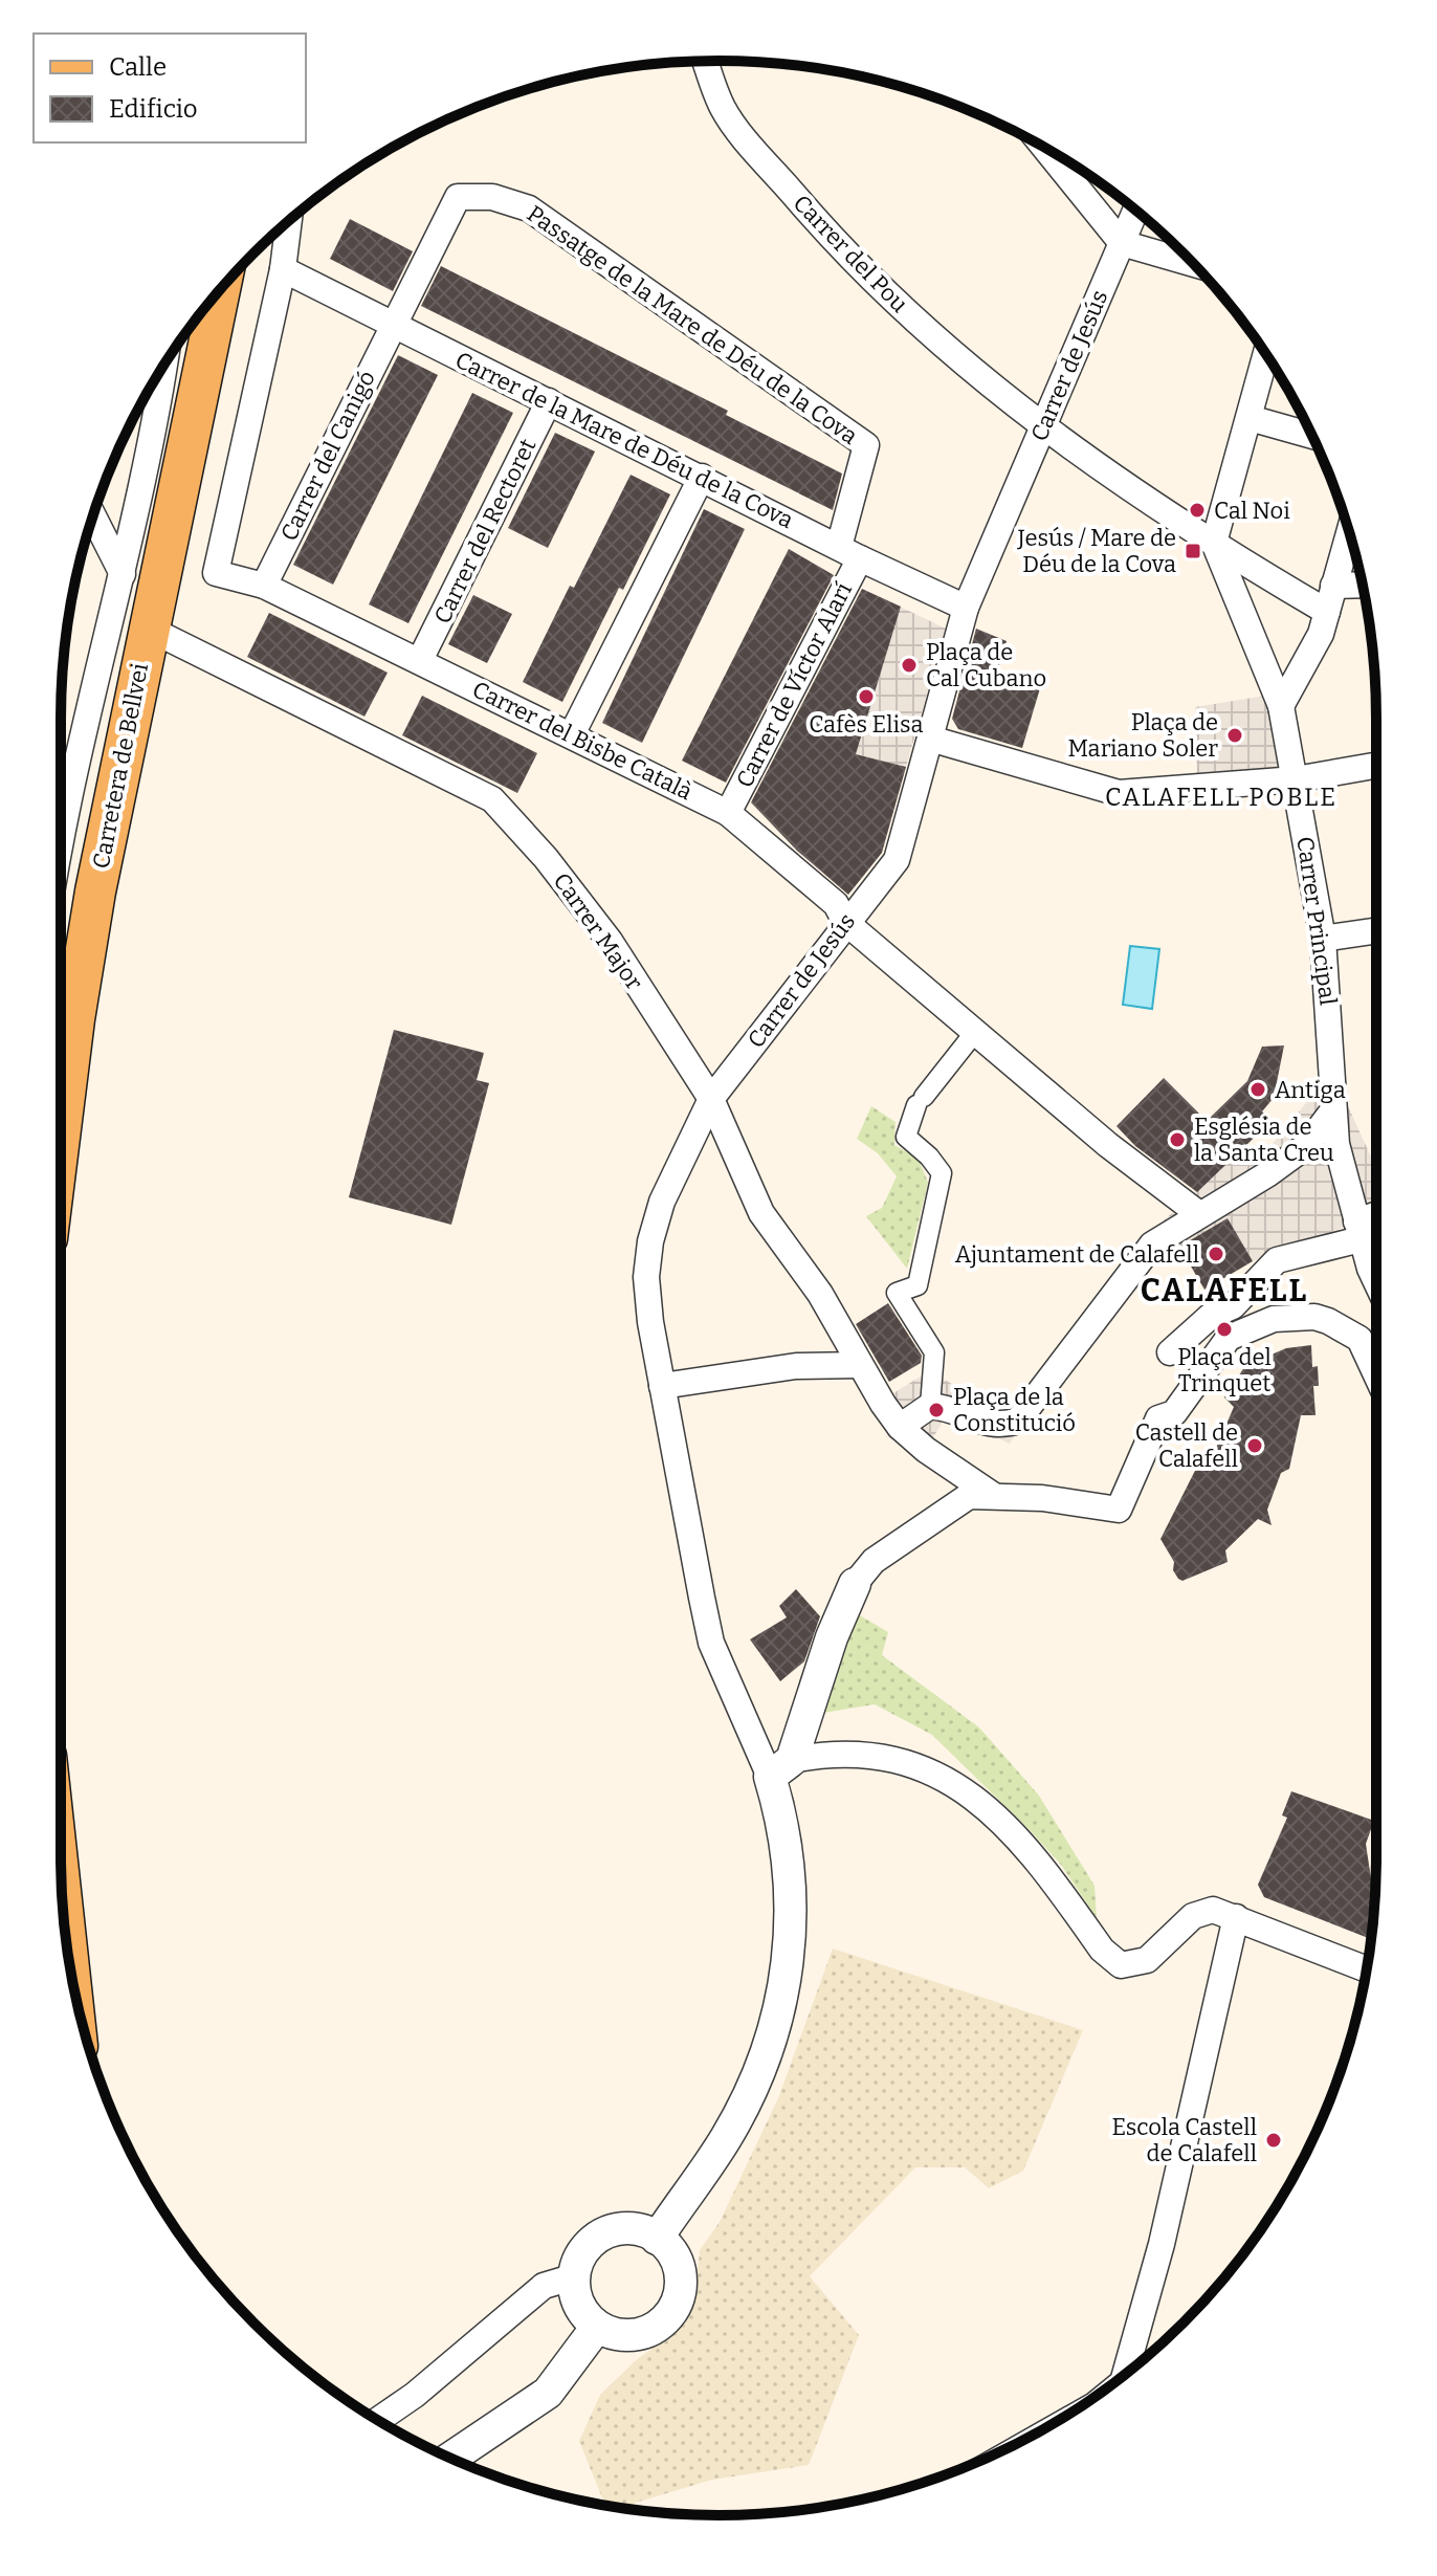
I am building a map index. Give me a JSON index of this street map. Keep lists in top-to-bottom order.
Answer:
{
  "streets": {
    "main road": ["Carretera de Bellvei"],
    "street": [
      "Carrer del Pou",
      "Passatge de la Mare de Déu de la Cova",
      "Carrer de Jesús",
      "Carrer de la Mare de Déu de la Cova",
      "Carrer del Canigó",
      "Carrer del Rectoret",
      "Carrer de Víctor Alarí",
      "Carrer del Bisbe Català",
      "Carrer Principal",
      "Carrer Major"
    ]
  },
  "crossings": [
    ["Carrer del Pou", "Carrer de Jesús"],
    ["Carrer del Pou", "Carrer Principal"],
    ["Passatge de la Mare de Déu de la Cova", "Carrer de la Mare de Déu de la Cova"],
    ["Passatge de la Mare de Déu de la Cova", "Carrer del Canigó"],
    ["Passatge de la Mare de Déu de la Cova", "Carrer de Víctor Alarí"],
    ["Carrer de Jesús", "Carrer de la Mare de Déu de la Cova"],
    ["Carrer de Jesús", "Carrer del Bisbe Català"],
    ["Carrer de Jesús", "Carrer Major"],
    ["Carrer de la Mare de Déu de la Cova", "Carrer del Canigó"],
    ["Carrer de la Mare de Déu de la Cova", "Carrer del Rectoret"],
    ["Carrer de la Mare de Déu de la Cova", "Carrer de Víctor Alarí"],
    ["Carrer de la Mare de Déu de la Cova", "Carrer del Bisbe Català"],
    ["Carrer del Canigó", "Carrer del Bisbe Català"],
    ["Carrer del Rectoret", "Carrer del Bisbe Català"],
    ["Carrer de Víctor Alarí", "Carrer del Bisbe Català"],
    ["Carretera de Bellvei", "Carrer Major"]
  ],
  "districts": ["CALAFELL POBLE", "CALAFELL"],
  "places": {
    "other": [
      "Cal Noi",
      "Plaça de Cal Cubano",
      "Cafès Elisa",
      "Plaça de Mariano Soler",
      "Antiga",
      "Església de la Santa Creu",
      "Ajuntament de Calafell",
      "Plaça del Trinquet",
      "Plaça de la Constitució",
      "Castell de Calafell",
      "Escola Castell de Calafell"
    ],
    "transit": ["Jesús / Mare de Déu de la Cova"]
  },
  "legend": ["Calle", "Edificio"]
}
